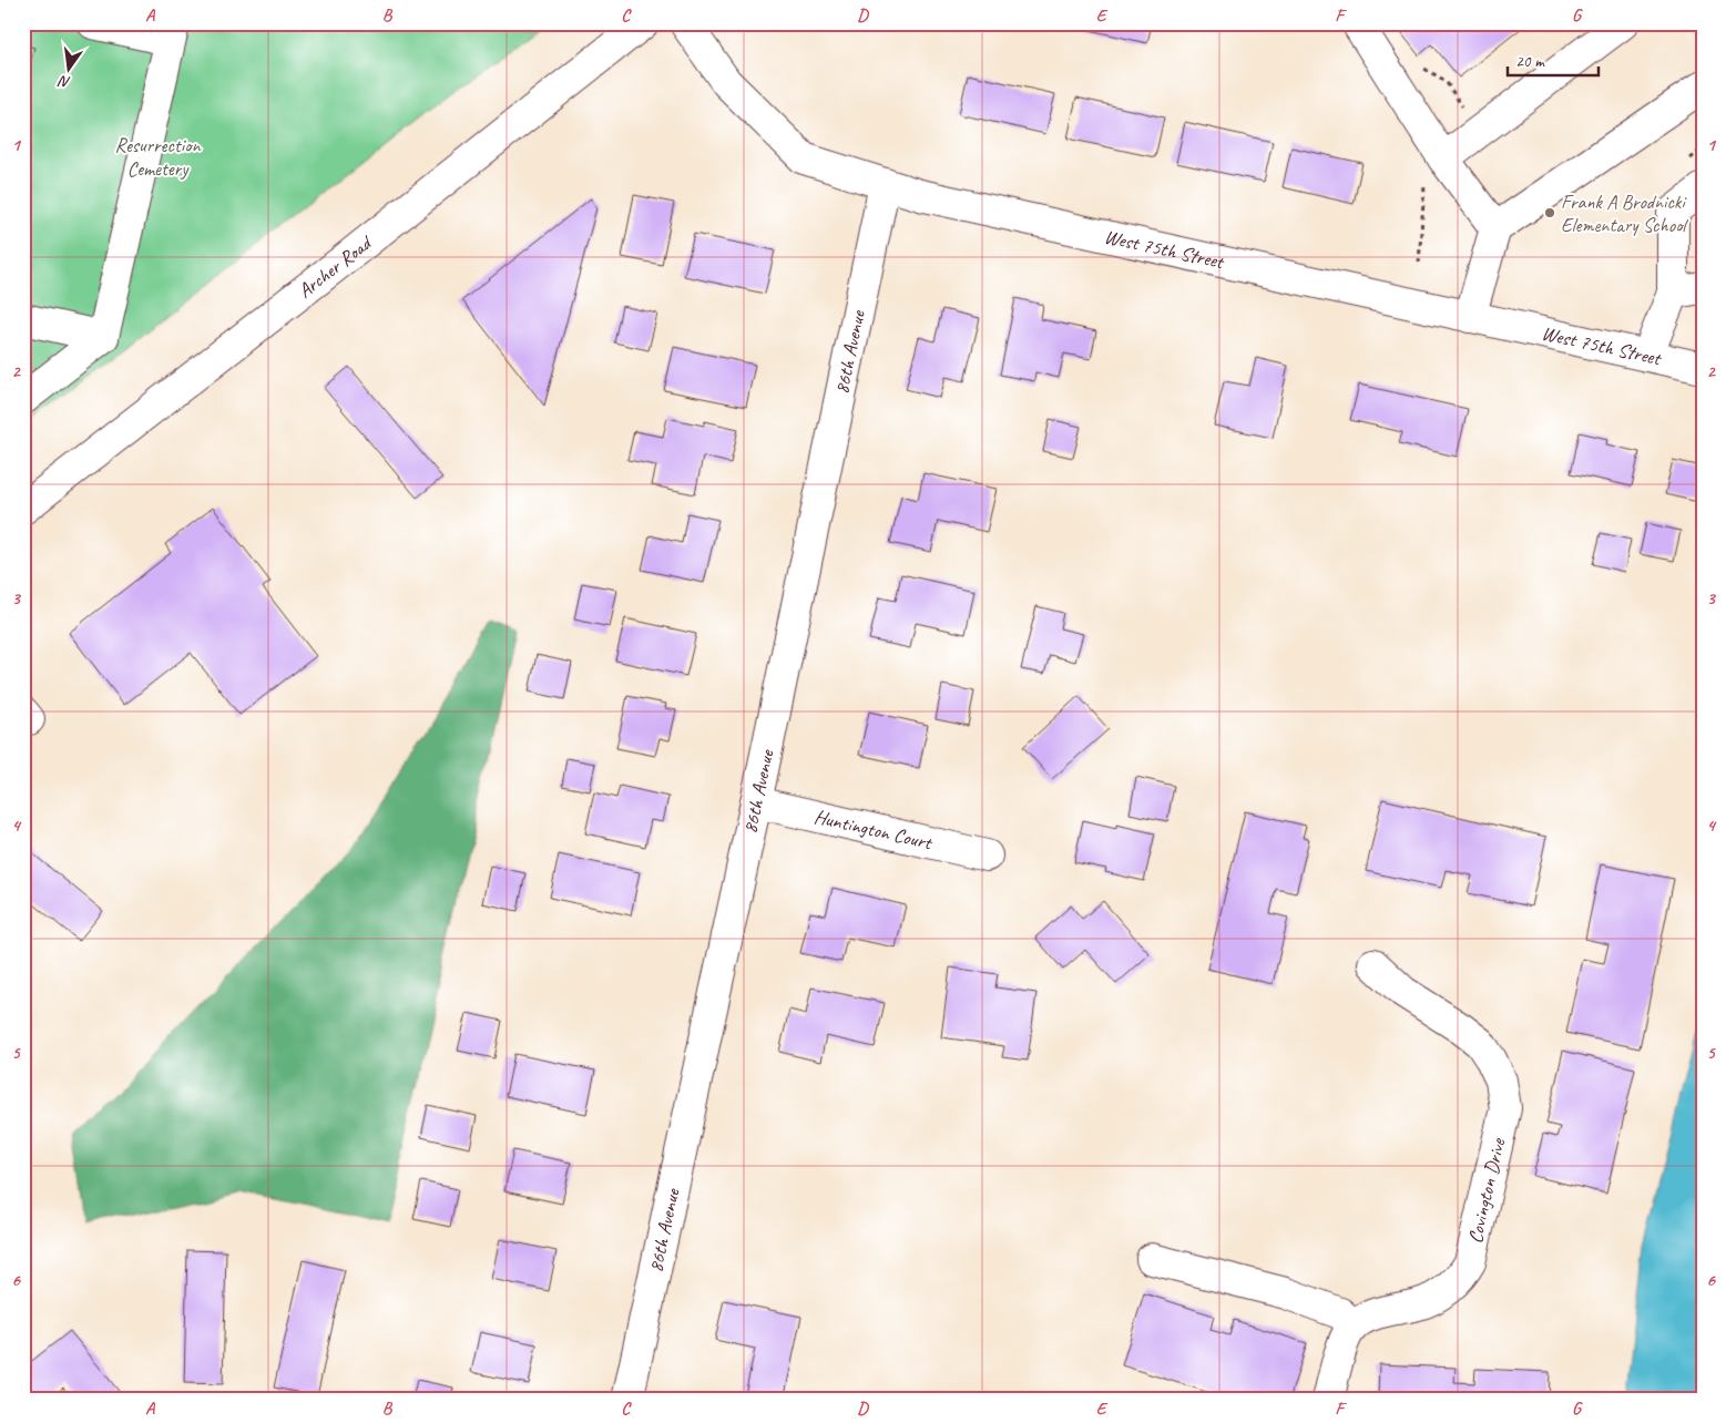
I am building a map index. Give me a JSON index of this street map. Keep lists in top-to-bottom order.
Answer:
{
  "streets": {
    "street": [
      "West 75th Street",
      "Archer Road",
      "86th Avenue",
      "Huntington Court",
      "Covington Drive"
    ]
  },
  "crossings": [
    ["West 75th Street", "86th Avenue"],
    ["86th Avenue", "Huntington Court"]
  ],
  "parks": ["Resurrection Cemetery"],
  "places": ["Frank A Brodnicki Elementary School"],
  "scale_bar": "20 m",
  "north": "bottom",
  "grid": {
    "columns": [
      "A",
      "B",
      "C",
      "D",
      "E",
      "F",
      "G"
    ],
    "rows": [
      "1",
      "2",
      "3",
      "4",
      "5",
      "6"
    ]
  }
}
